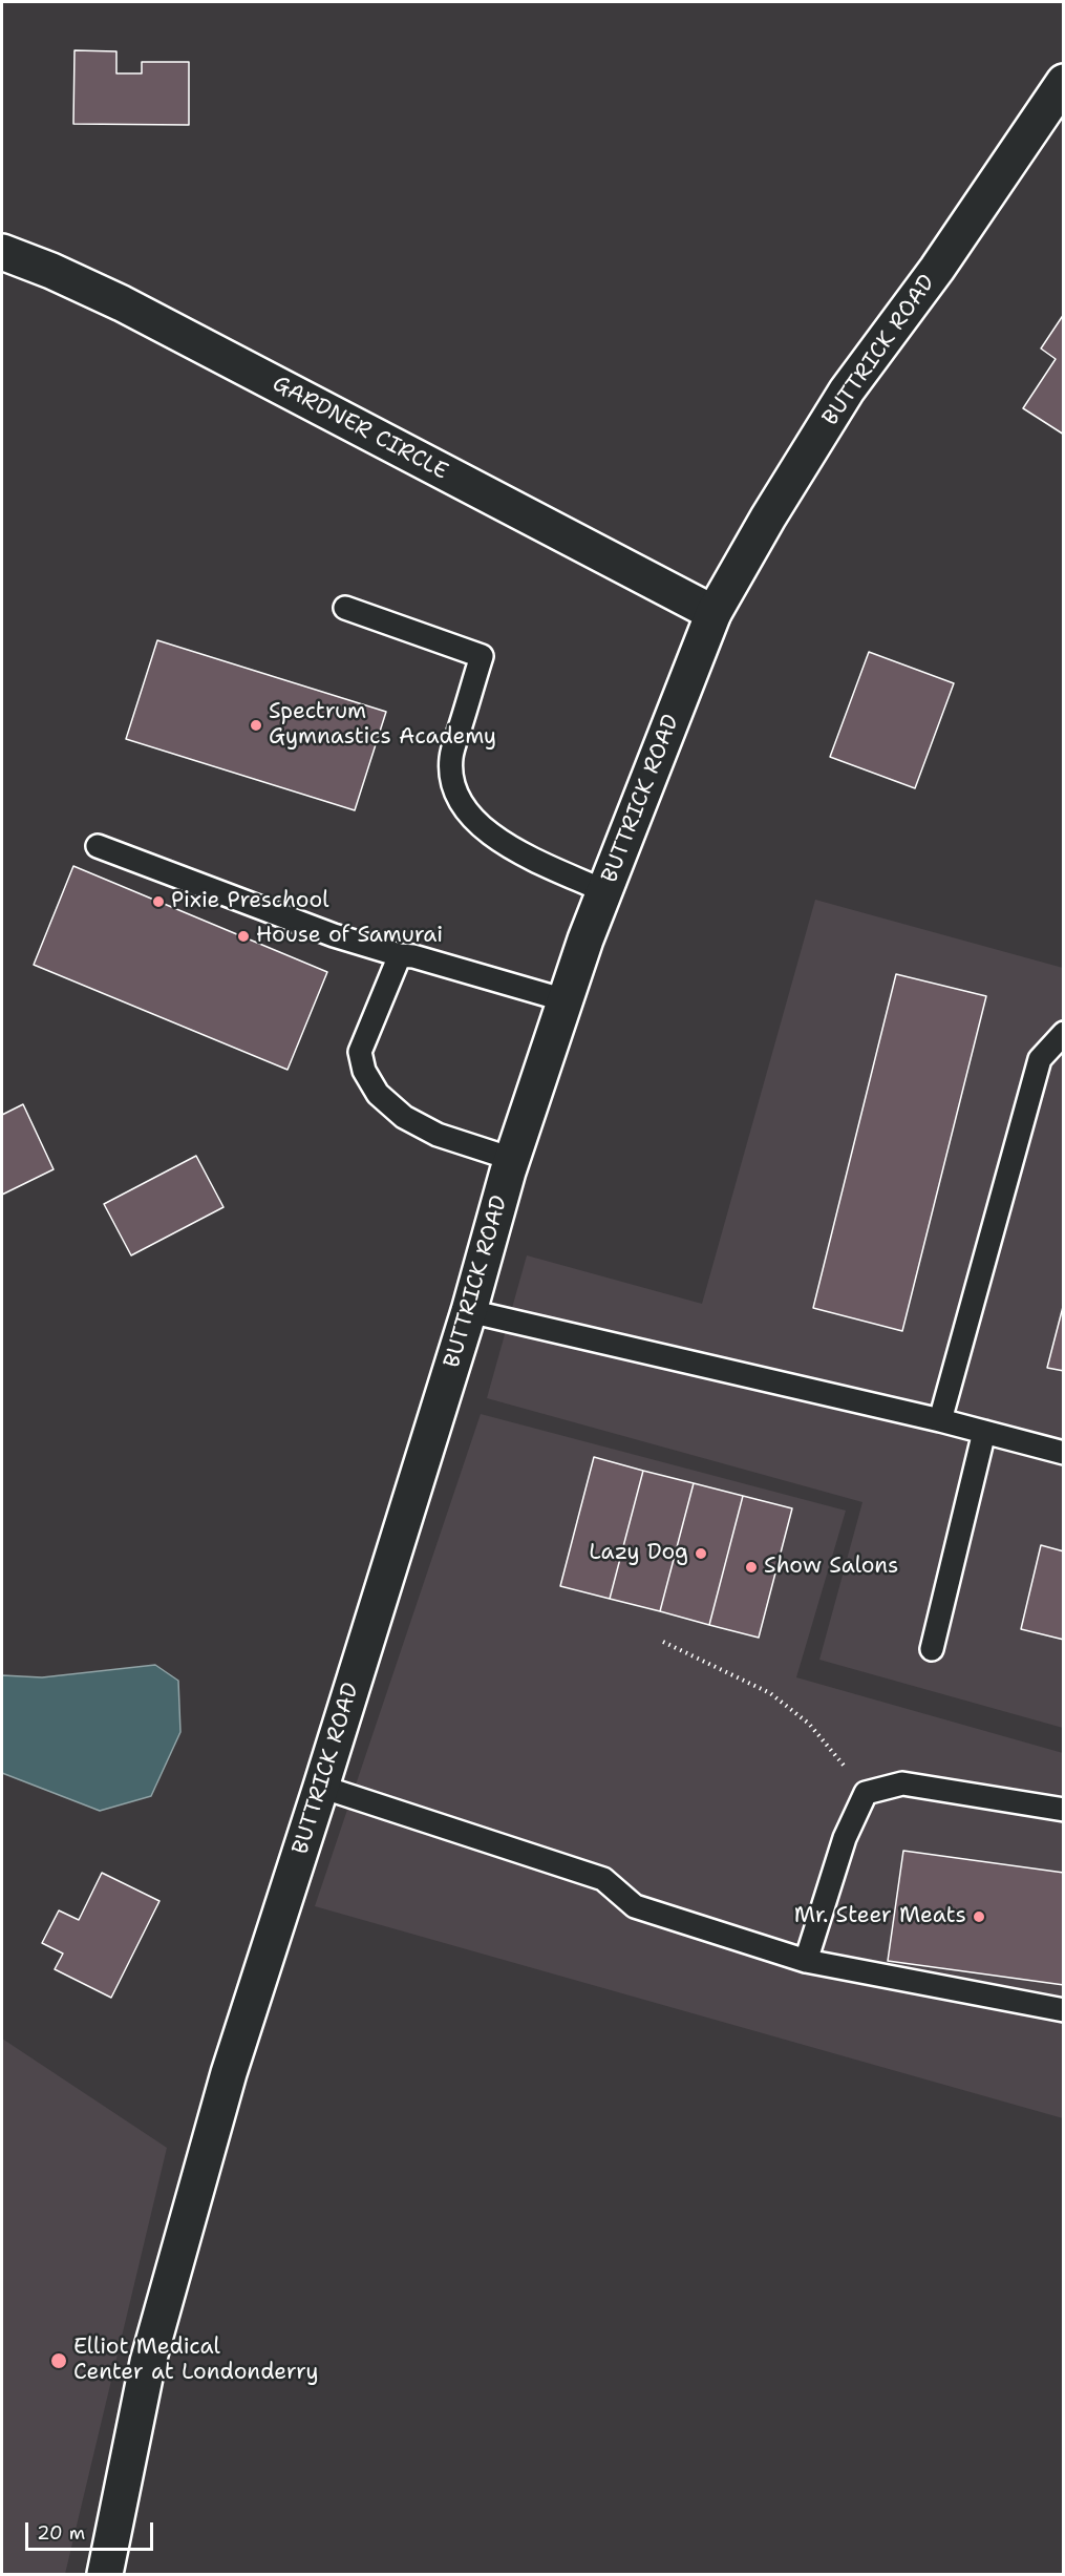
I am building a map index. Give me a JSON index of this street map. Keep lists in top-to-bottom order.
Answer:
{
  "streets": {
    "street": ["BUTTRICK ROAD", "GARDNER CIRCLE"]
  },
  "crossings": [
    ["BUTTRICK ROAD", "GARDNER CIRCLE"]
  ],
  "places": [
    "Spectrum Gymnastics Academy",
    "Pixie Preschool",
    "House of Samurai",
    "Lazy Dog",
    "Show Salons",
    "Mr. Steer Meats",
    "Elliot Medical Center at Londonderry"
  ],
  "scale_bar": "20 m"
}
